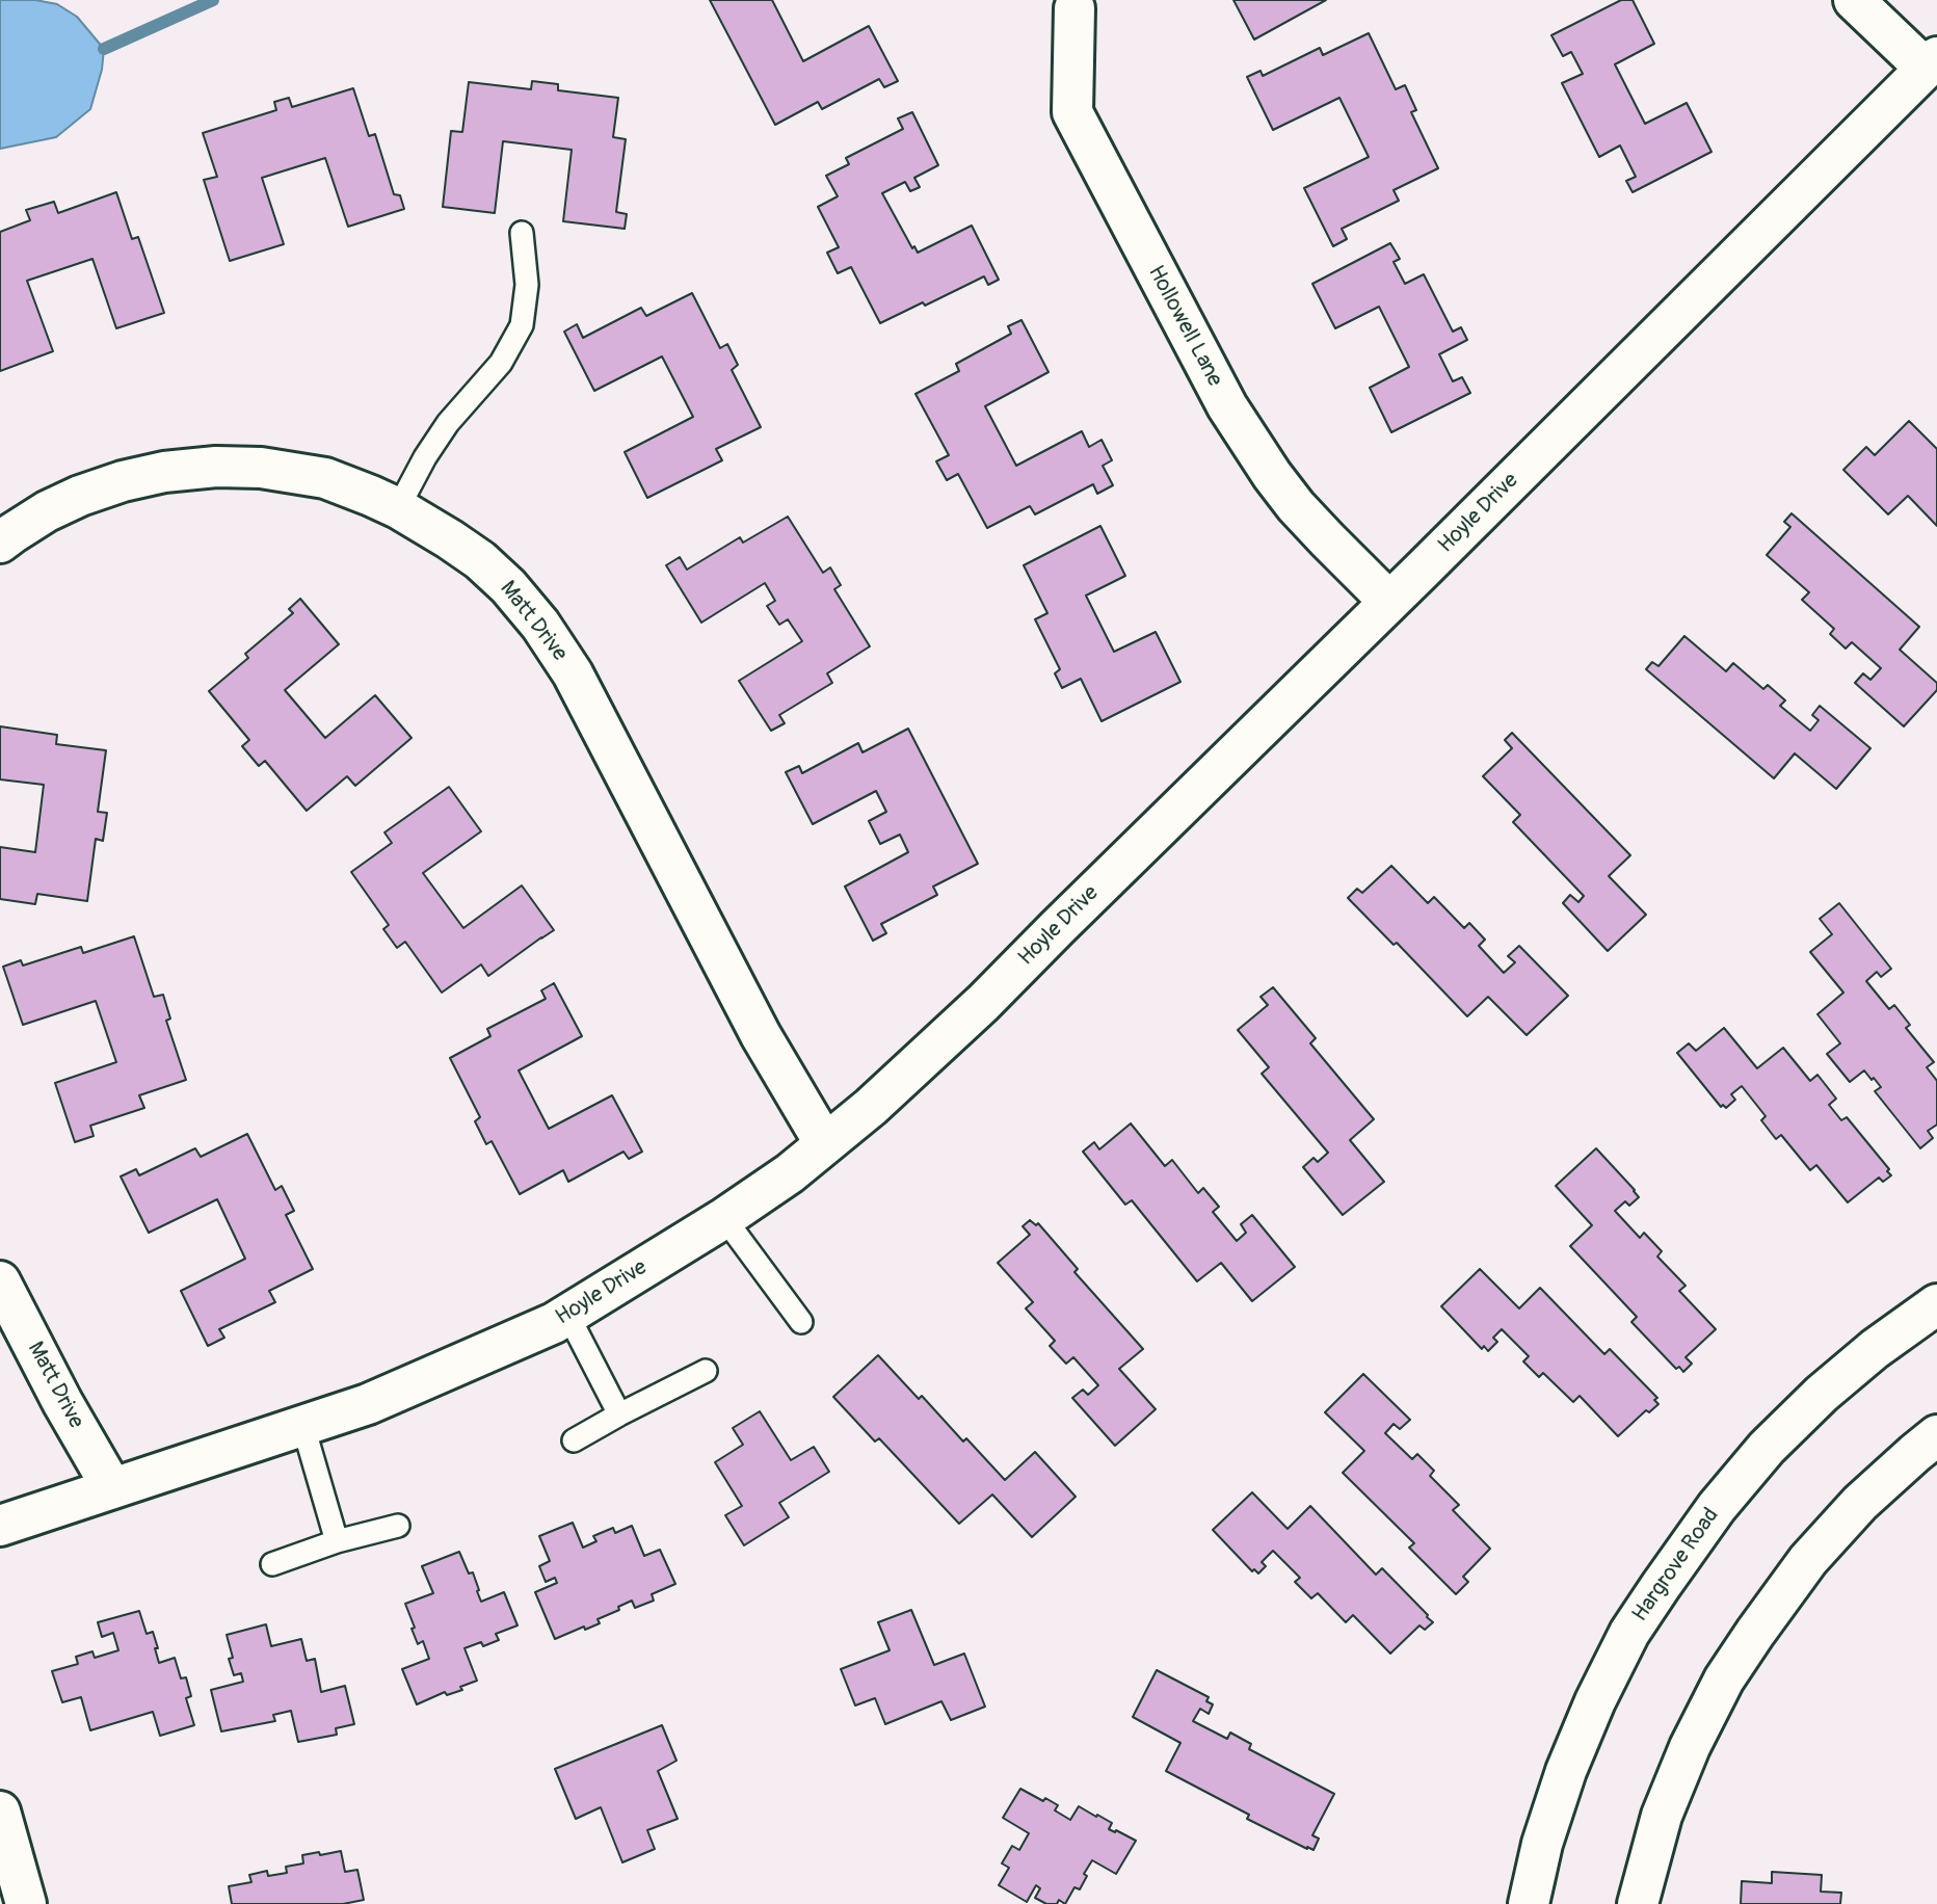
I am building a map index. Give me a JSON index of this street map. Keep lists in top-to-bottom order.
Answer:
{
  "streets": {
    "street": [
      "Hollowell Lane",
      "Hoyle Drive",
      "Matt Drive",
      "Hargrove Road"
    ]
  },
  "crossings": [
    ["Hollowell Lane", "Hoyle Drive"],
    ["Hoyle Drive", "Matt Drive"]
  ]
}
